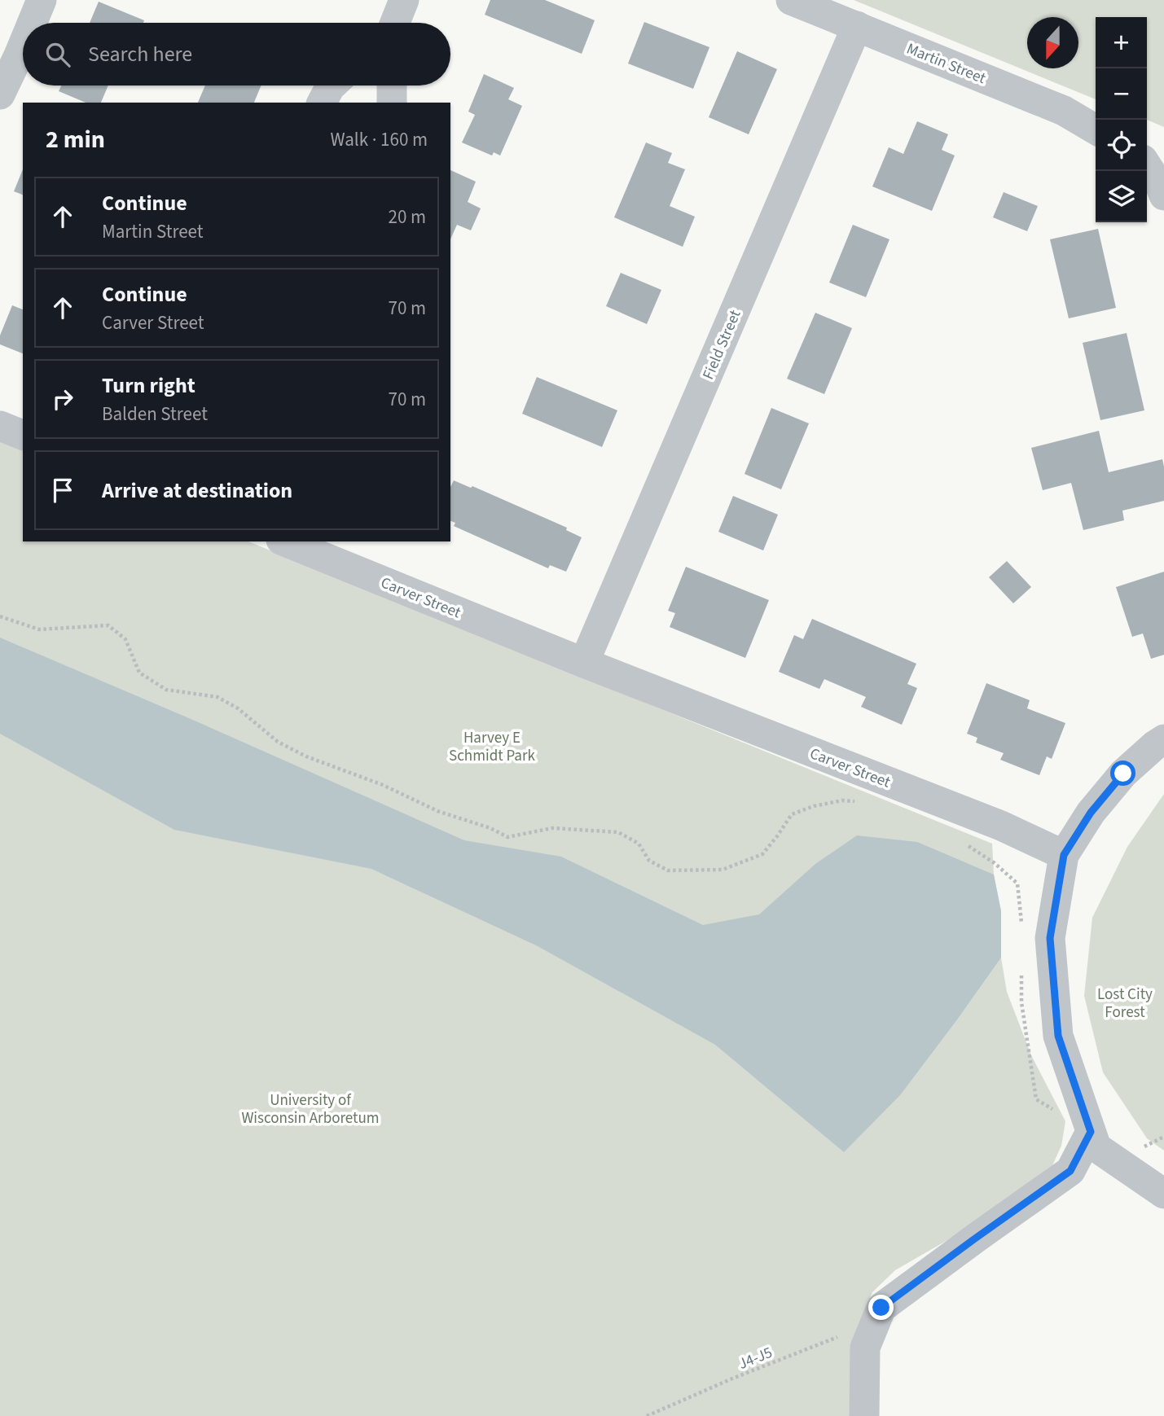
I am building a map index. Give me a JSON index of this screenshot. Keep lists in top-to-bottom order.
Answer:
{
  "streets": {
    "street": ["Martin Street", "Field Street", "Carver Street"],
    "path": ["J4-J5"]
  },
  "crossings": [
    ["Martin Street", "Field Street"],
    ["Field Street", "Carver Street"]
  ],
  "parks": ["Harvey E Schmidt Park", "Lost City Forest", "University of Wisconsin Arboretum"],
  "north": "bottom",
  "page": {
    "map_buttons": ["+", "−"],
    "search": "Search here",
    "heading": ["2 min", "Walk · 160 m"],
    "list": [
      ["Continue", "Martin Street", "20 m"],
      ["Continue", "Carver Street", "70 m"],
      ["Turn right", "Balden Street", "70 m"],
      "Arrive at destination"
    ]
  }
}
